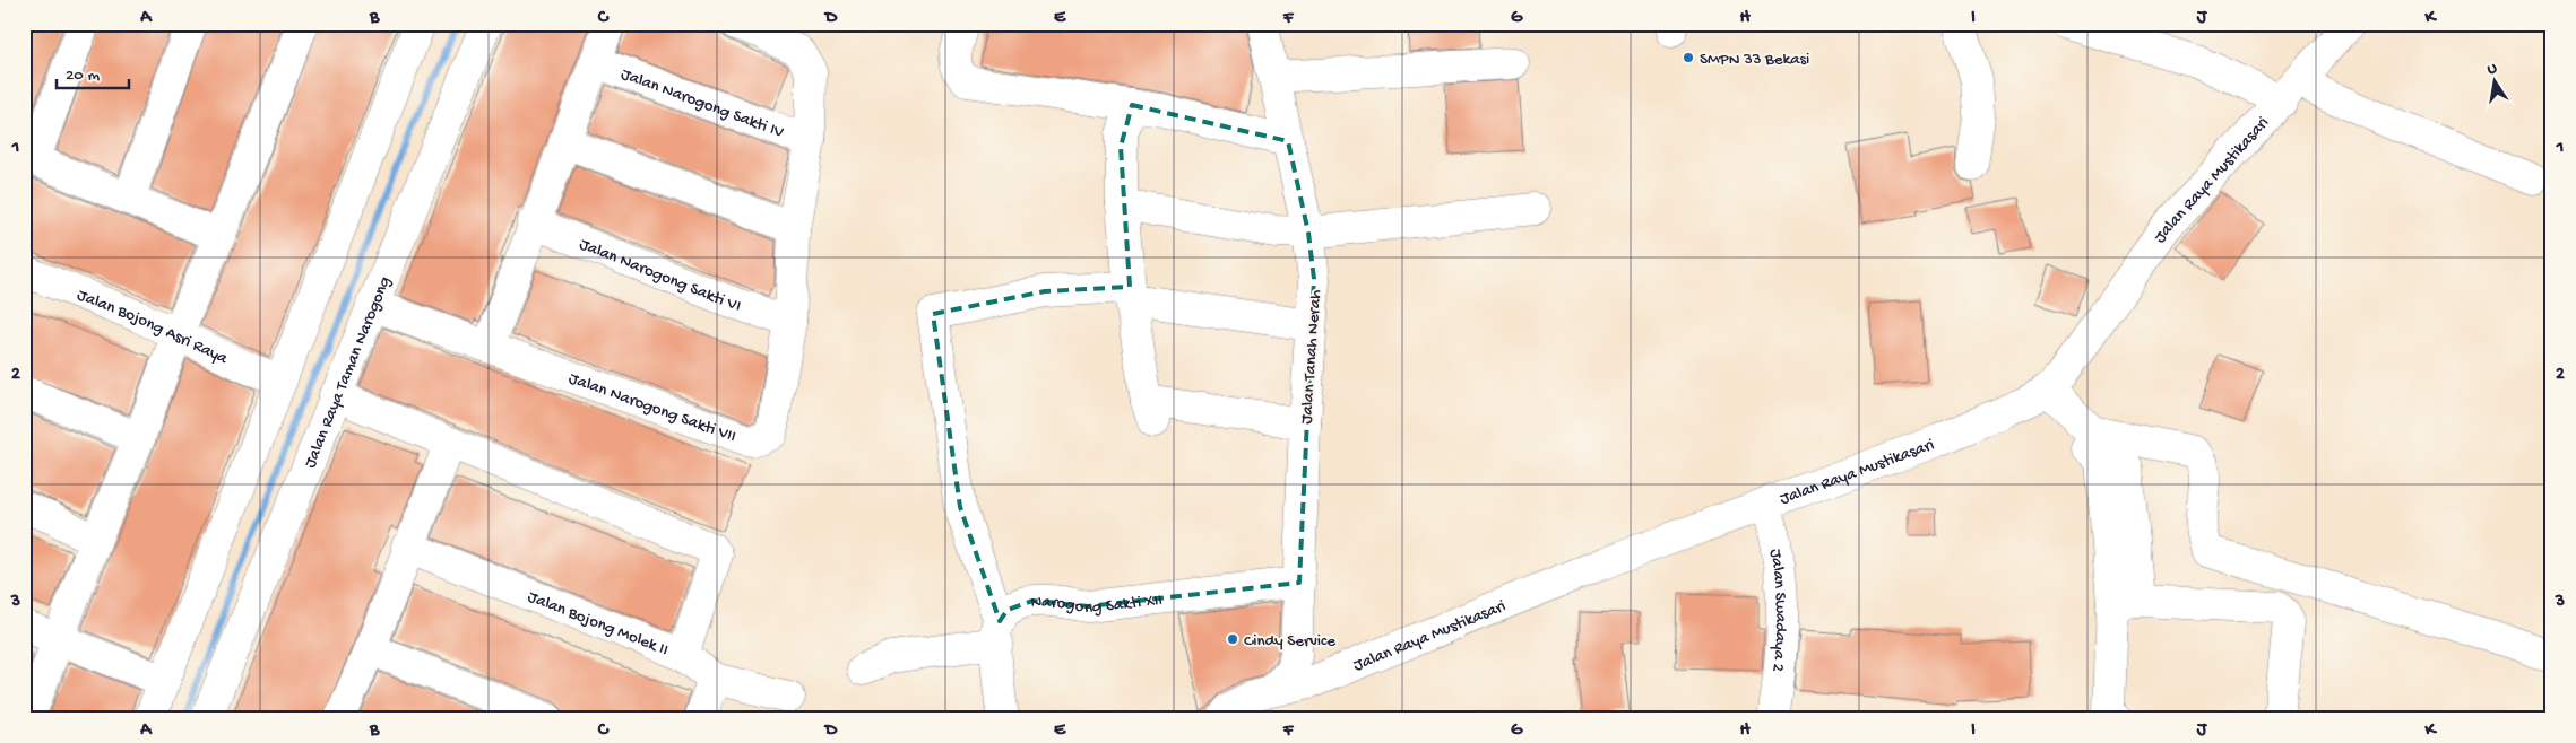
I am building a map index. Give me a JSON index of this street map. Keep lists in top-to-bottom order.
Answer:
{
  "streets": {
    "street": [
      "Jalan Narogong Sakti IV",
      "Jalan Raya Mustikasari",
      "Jalan Narogong Sakti VI",
      "Jalan Bojong Asri Raya",
      "Jalan Tanah Nerah",
      "Jalan Raya Taman Narogong",
      "Jalan Narogong Sakti VII",
      "Narogong Sakti XII",
      "Jalan Swadaya 2",
      "Jalan Bojong Molek II"
    ]
  },
  "crossings": [
    ["Jalan Narogong Sakti IV", "Jalan Narogong Sakti VII"],
    ["Jalan Raya Mustikasari", "Jalan Tanah Nerah"],
    ["Jalan Raya Mustikasari", "Jalan Swadaya 2"],
    ["Jalan Narogong Sakti VI", "Jalan Narogong Sakti VII"],
    ["Jalan Tanah Nerah", "Narogong Sakti XII"],
    ["Jalan Raya Taman Narogong", "Jalan Narogong Sakti VII"]
  ],
  "places": ["SMPN 33 Bekasi", "Cindy Service"],
  "scale_bar": "20 m",
  "north": "top",
  "grid": {
    "columns": [
      "A",
      "B",
      "C",
      "D",
      "E",
      "F",
      "G",
      "H",
      "I",
      "J",
      "K"
    ],
    "rows": ["1", "2", "3"]
  }
}
